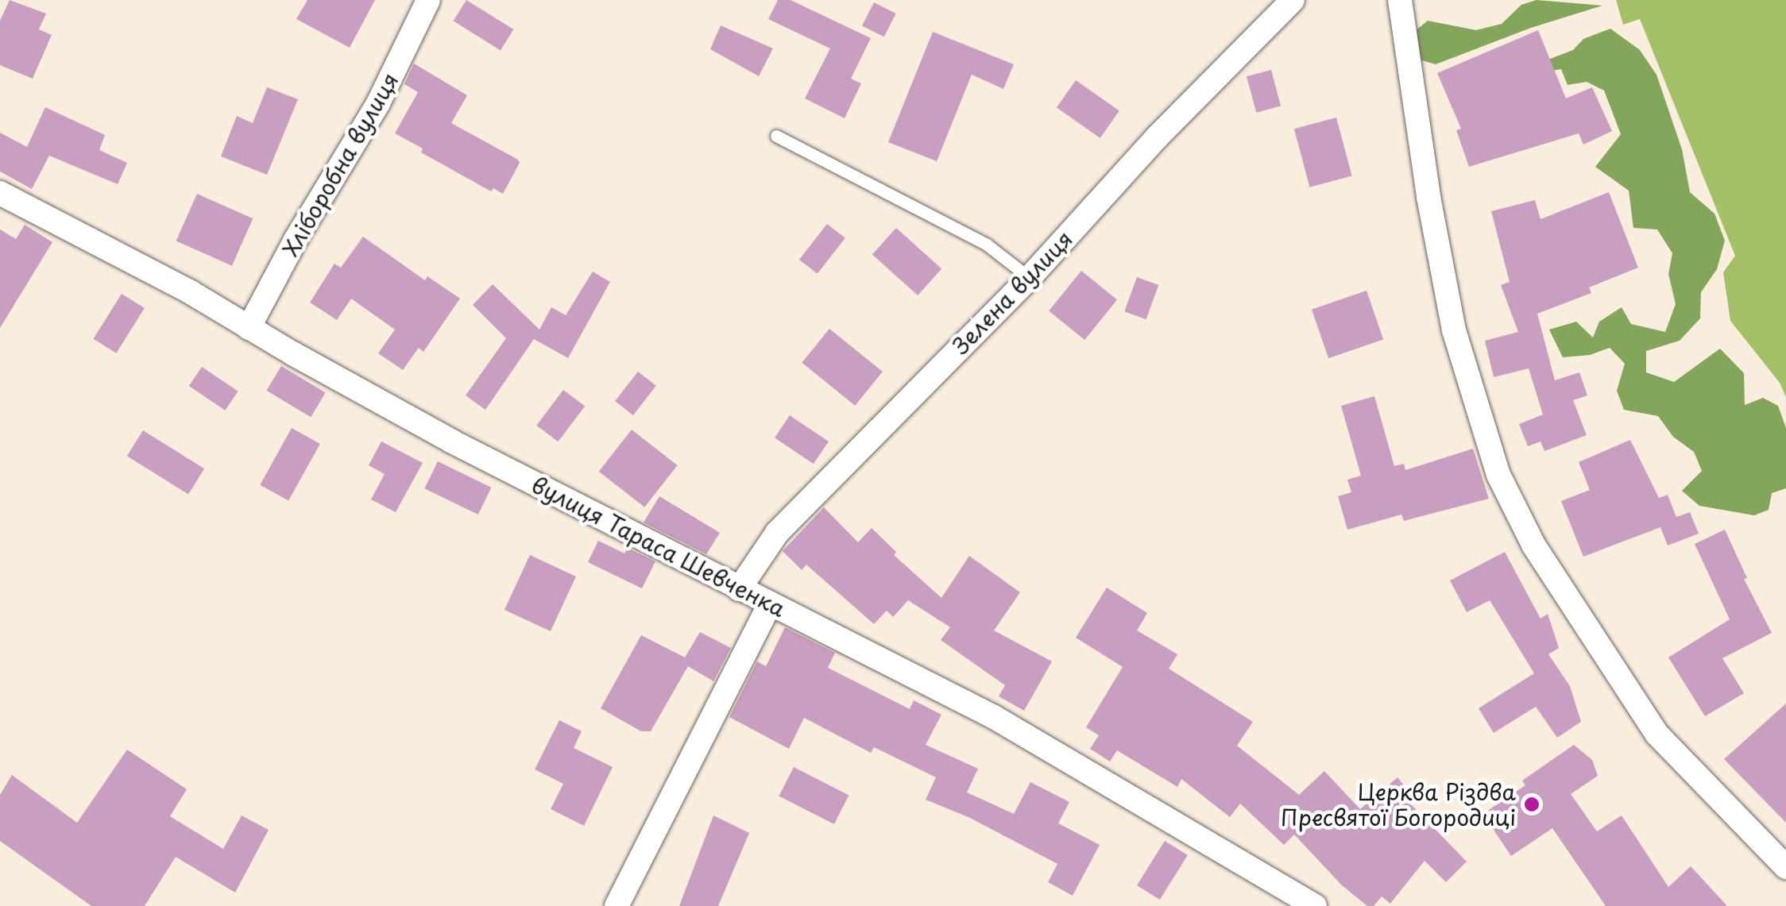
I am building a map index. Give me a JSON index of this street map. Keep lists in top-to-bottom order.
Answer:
{
  "streets": {
    "street": ["Хліборобна вулиця", "Зелена вулиця", "вулиця Тараса Шевченка"]
  },
  "crossings": [
    ["Хліборобна вулиця", "вулиця Тараса Шевченка"],
    ["Зелена вулиця", "вулиця Тараса Шевченка"]
  ],
  "places": ["Церква Різдва Пресвятої Богородиці"]
}
